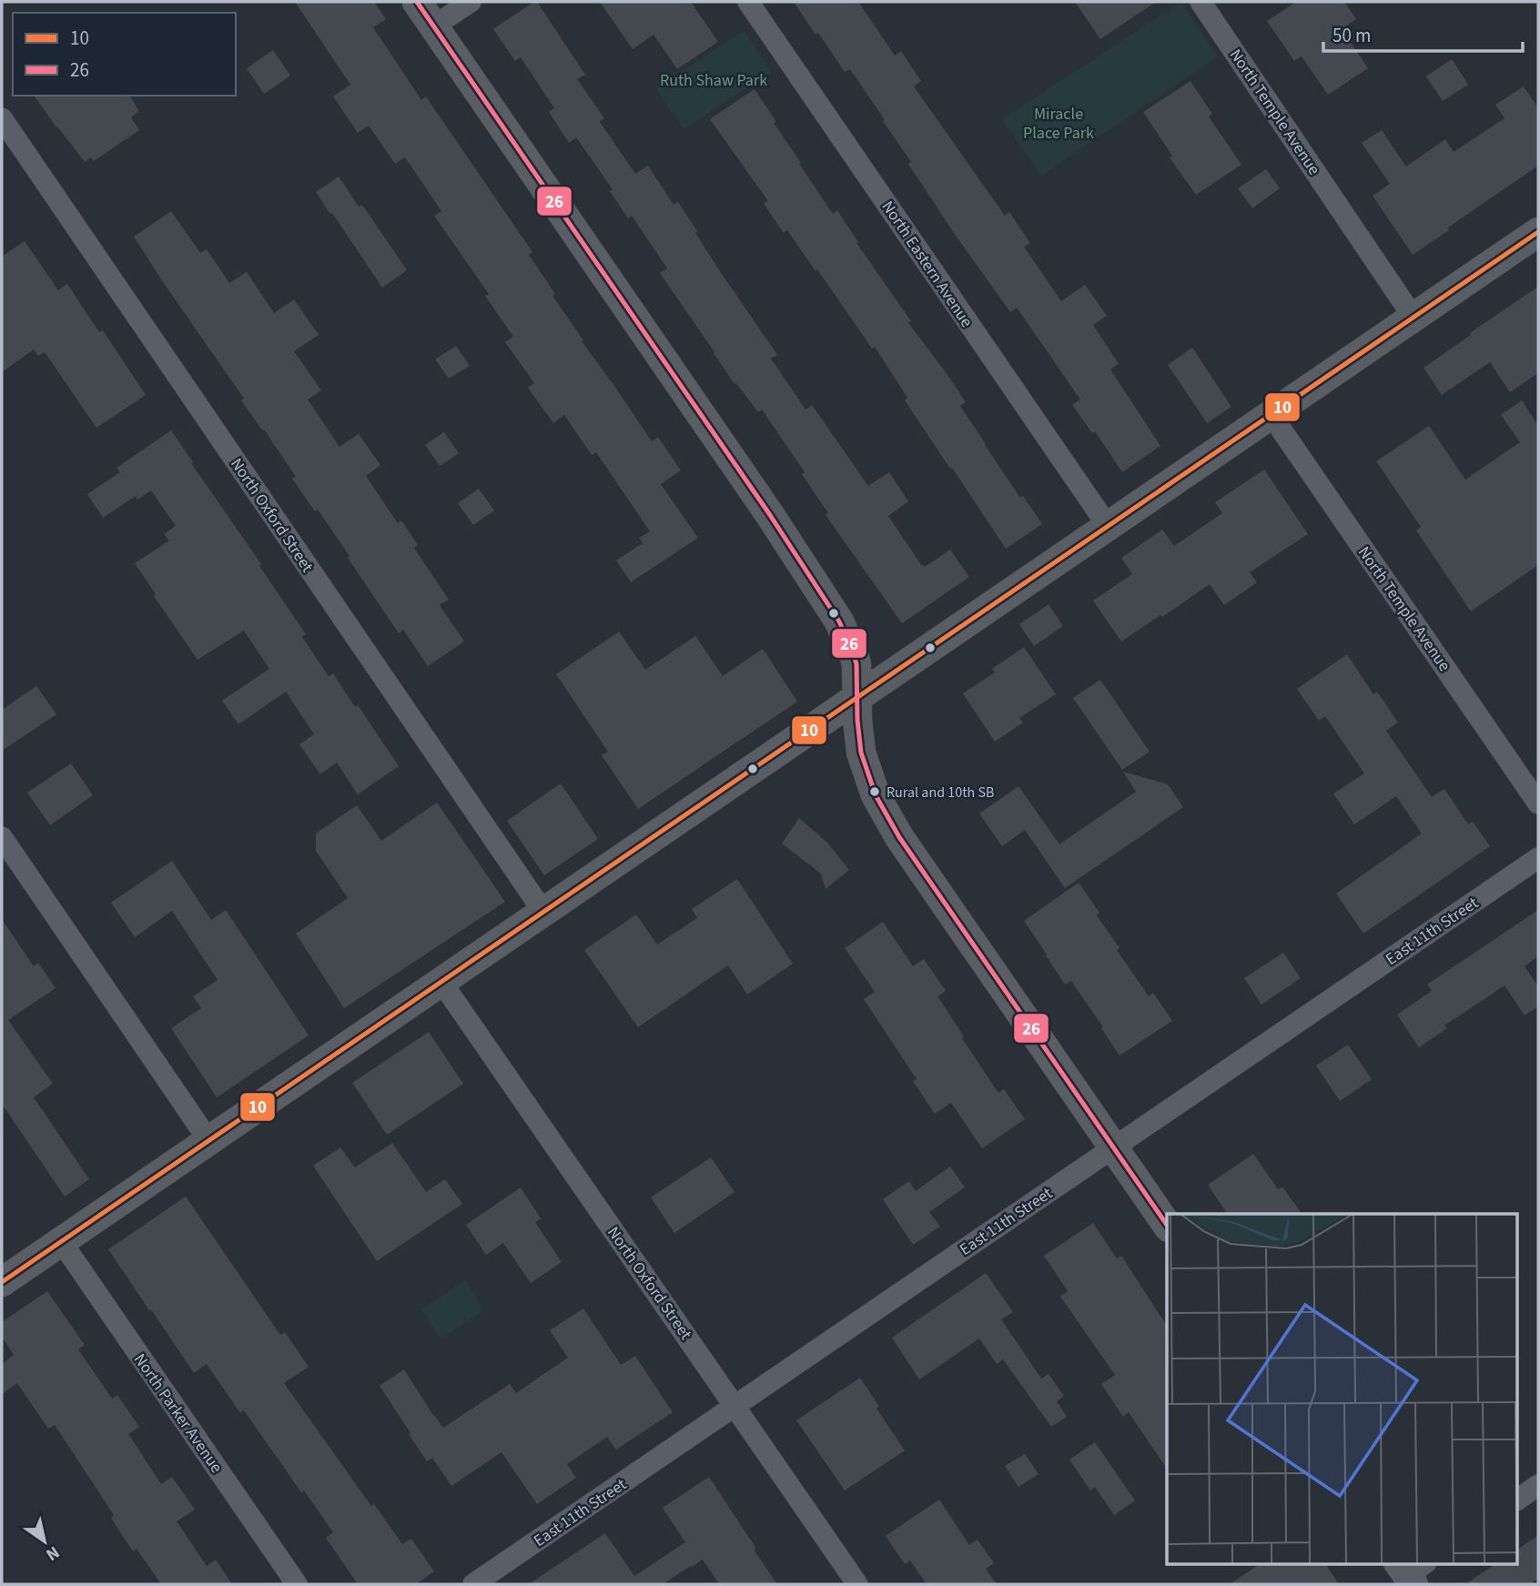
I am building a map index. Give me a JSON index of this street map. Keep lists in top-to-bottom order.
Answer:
{
  "streets": {
    "street": [
      "North Temple Avenue",
      "North Eastern Avenue",
      "North Oxford Street",
      "East 11th Street",
      "North Parker Avenue"
    ]
  },
  "crossings": [
    ["North Oxford Street", "East 11th Street"]
  ],
  "parks": ["Ruth Shaw Park", "Miracle Place Park"],
  "places": ["Rural and 10th SB"],
  "lines": ["transit line 26", "transit line 10"],
  "legend": ["10", "26"],
  "scale_bar": "50 m",
  "north": "bottom right"
}
